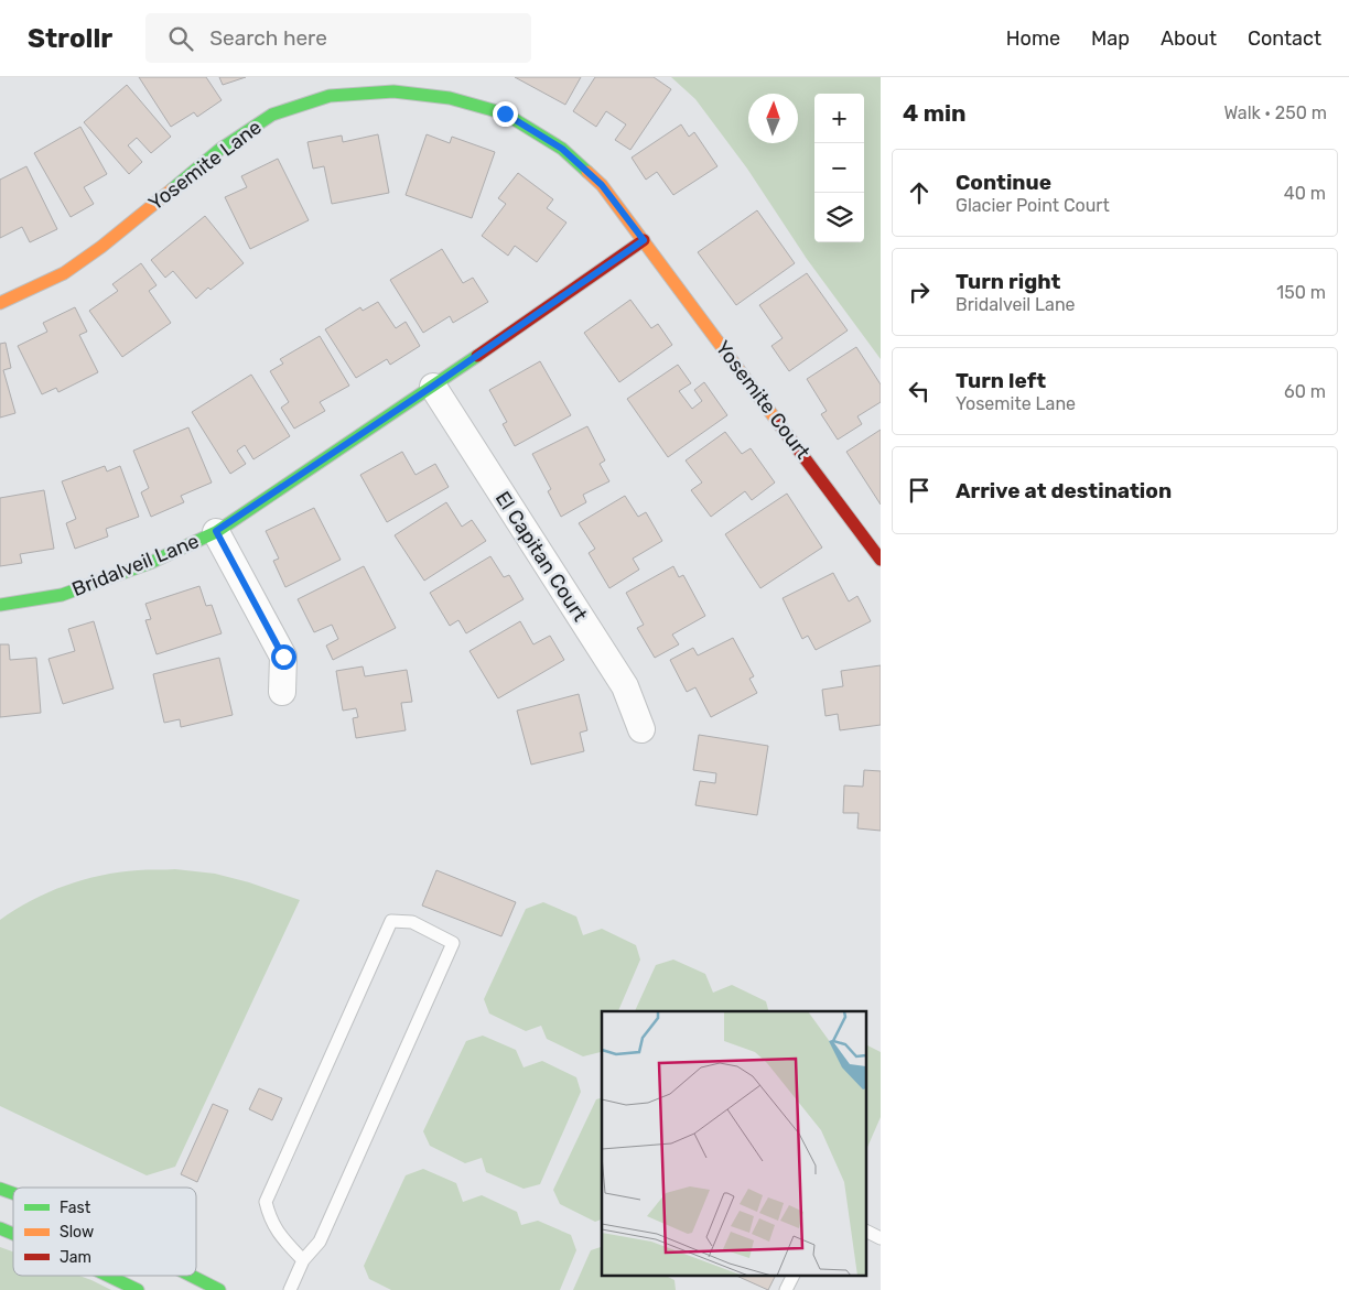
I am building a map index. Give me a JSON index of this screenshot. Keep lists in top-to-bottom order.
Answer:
{
  "streets": {
    "street": [
      "Yosemite Lane",
      "Yosemite Court",
      "El Capitan Court",
      "Bridalveil Lane"
    ]
  },
  "crossings": [
    ["Yosemite Lane", "Yosemite Court"],
    ["Yosemite Lane", "Bridalveil Lane"],
    ["Yosemite Court", "Bridalveil Lane"],
    ["El Capitan Court", "Bridalveil Lane"]
  ],
  "legend": ["Fast", "Slow", "Jam"],
  "north": "top",
  "page": {
    "header": "Strollr",
    "search": "Search here",
    "nav": [
      "Home",
      "Map",
      "About",
      "Contact"
    ],
    "heading": ["4 min", "Walk · 250 m"],
    "map_buttons": ["+", "−"],
    "list": [
      ["Continue", "Glacier Point Court", "40 m"],
      ["Turn right", "Bridalveil Lane", "150 m"],
      ["Turn left", "Yosemite Lane", "60 m"],
      "Arrive at destination"
    ]
  }
}
